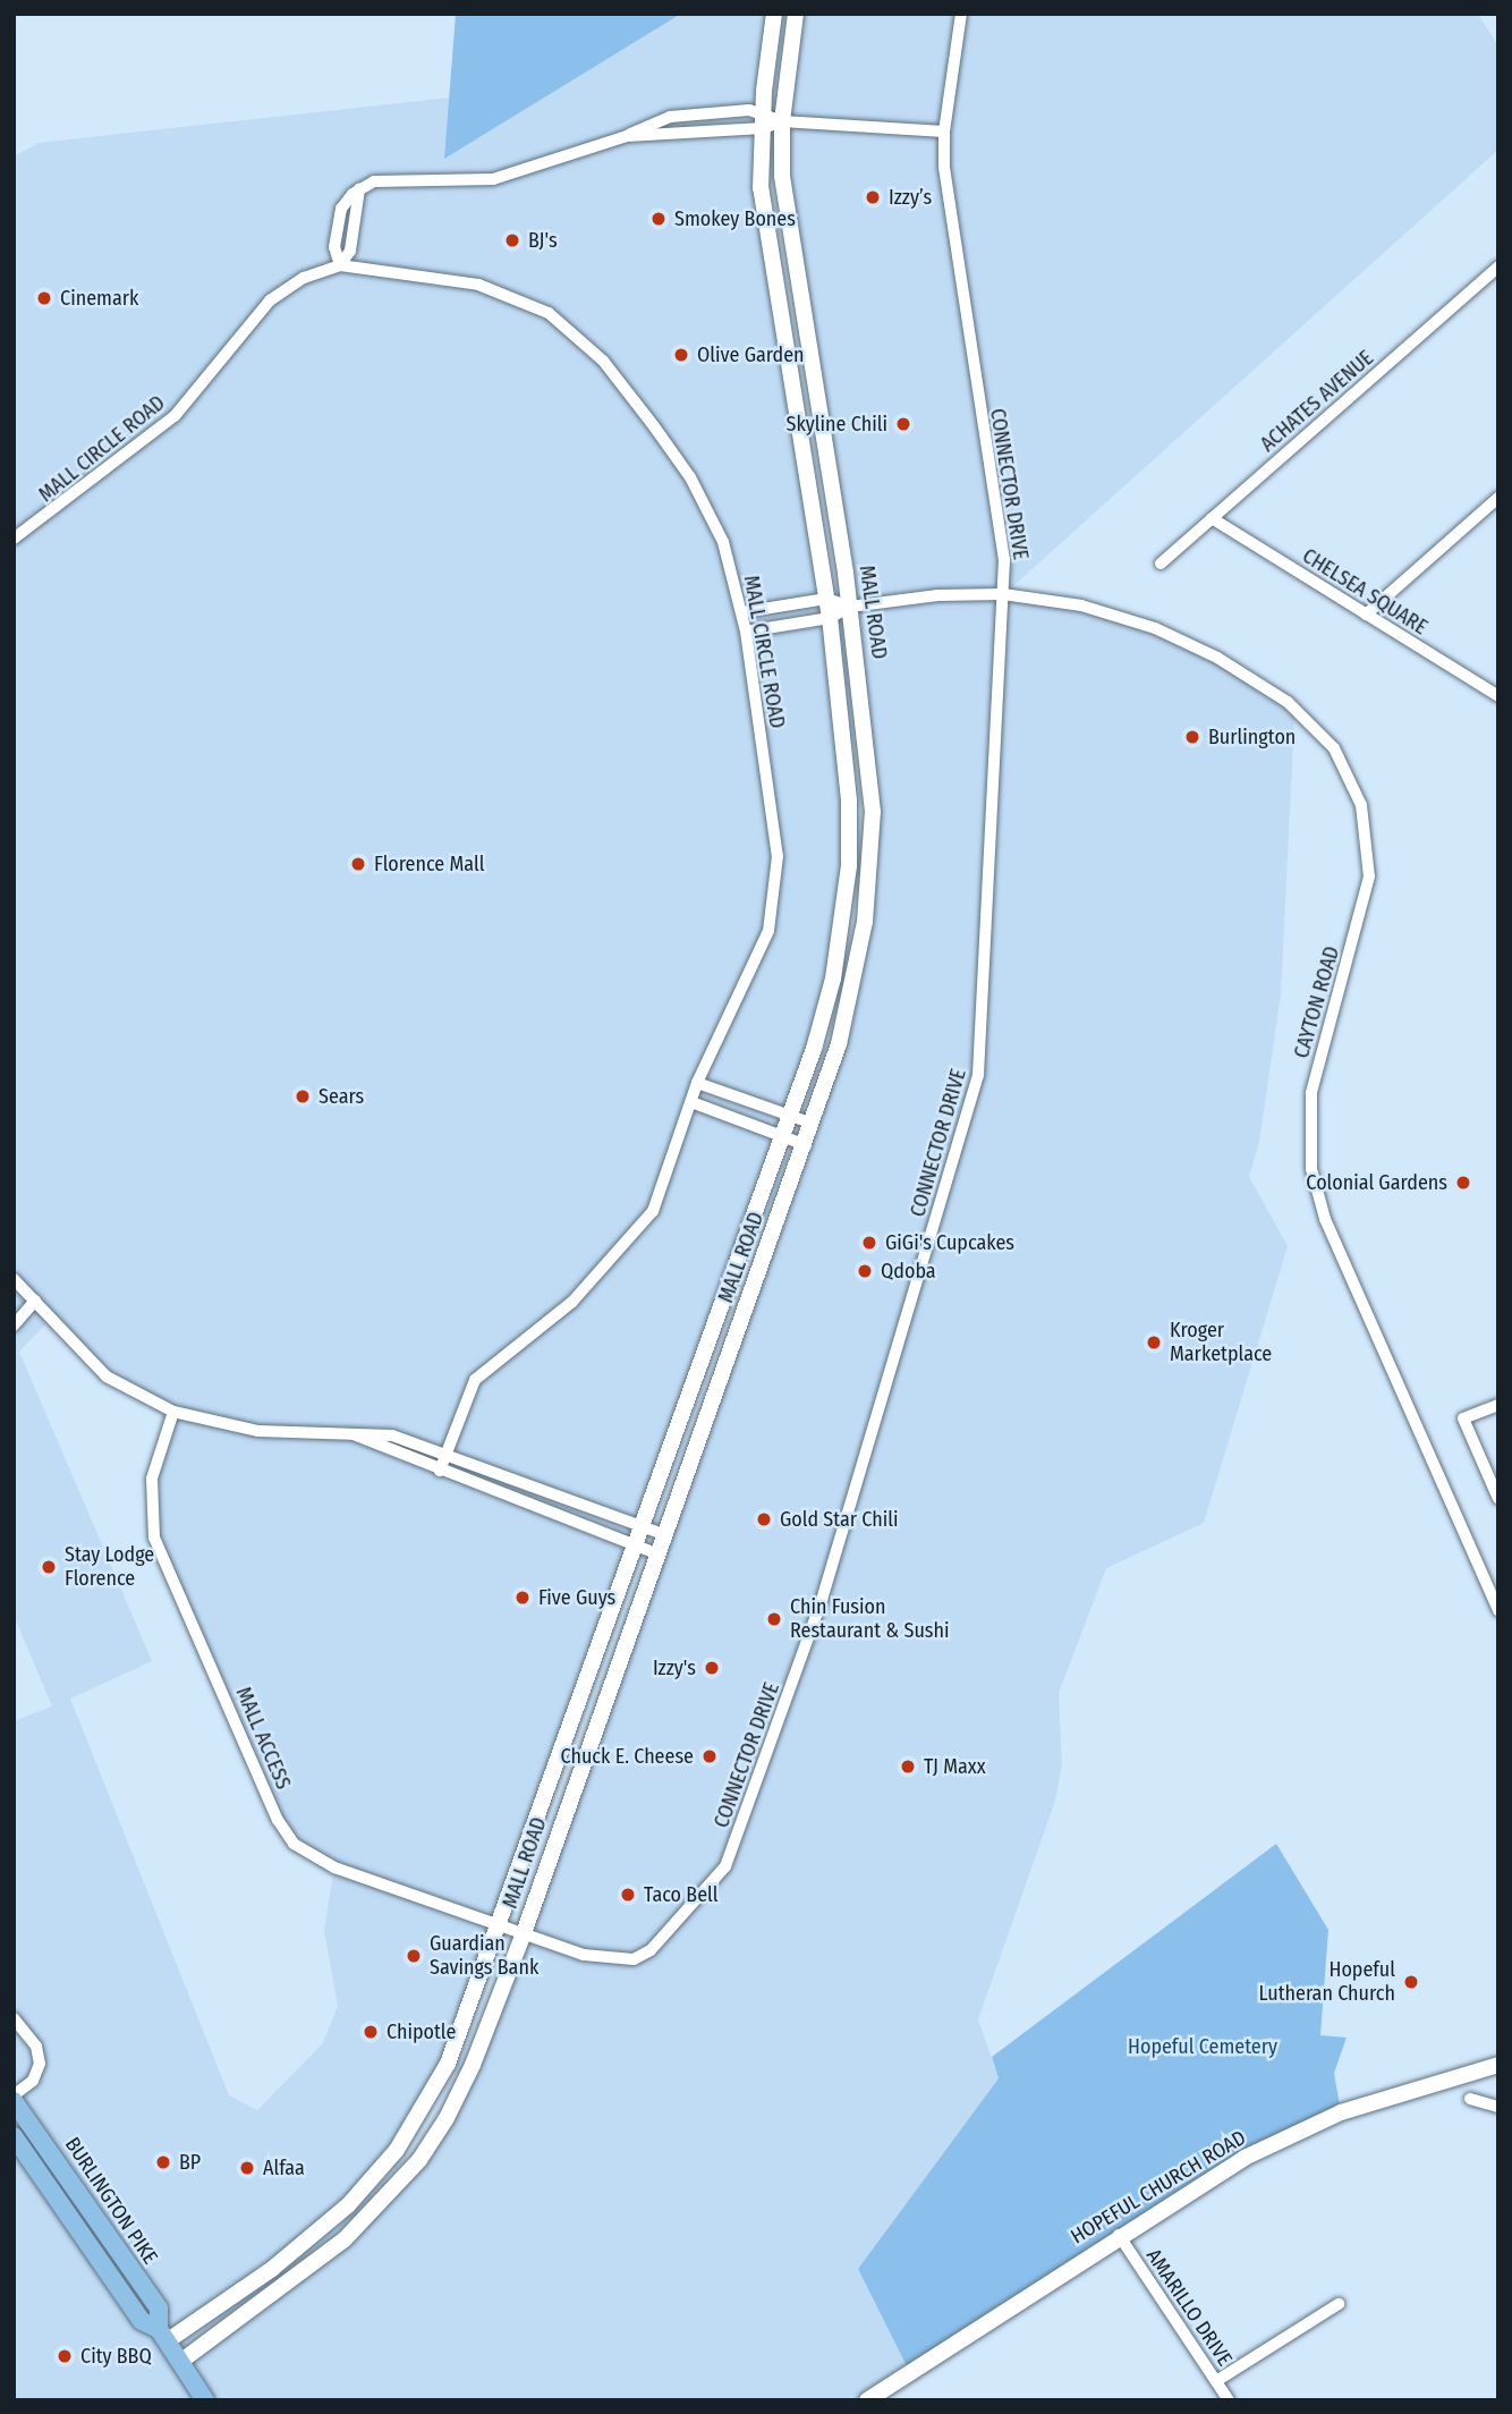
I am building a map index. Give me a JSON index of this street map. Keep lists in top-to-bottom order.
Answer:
{
  "streets": {
    "main road": ["MALL ROAD", "HOPEFUL CHURCH ROAD", "BURLINGTON PIKE"],
    "street": [
      "ACHATES AVENUE",
      "MALL CIRCLE ROAD",
      "CONNECTOR DRIVE",
      "CHELSEA SQUARE",
      "CAYTON ROAD",
      "MALL ACCESS",
      "AMARILLO DRIVE"
    ]
  },
  "crossings": [
    ["ACHATES AVENUE", "CHELSEA SQUARE"],
    ["CONNECTOR DRIVE", "MALL ROAD"],
    ["CONNECTOR DRIVE", "CAYTON ROAD"],
    ["CONNECTOR DRIVE", "MALL ACCESS"],
    ["MALL ROAD", "CAYTON ROAD"],
    ["MALL ROAD", "MALL ACCESS"],
    ["MALL ROAD", "BURLINGTON PIKE"],
    ["HOPEFUL CHURCH ROAD", "AMARILLO DRIVE"]
  ],
  "parks": ["Hopeful Cemetery"],
  "places": [
    "Izzy’s",
    "Smokey Bones",
    "BJ's",
    "Cinemark",
    "Olive Garden",
    "Skyline Chili",
    "Burlington",
    "Florence Mall",
    "Sears",
    "Colonial Gardens",
    "GiGi's Cupcakes",
    "Qdoba",
    "Kroger Marketplace",
    "Gold Star Chili",
    "Stay Lodge Florence",
    "Five Guys",
    "Chin Fusion Restaurant & Sushi",
    "Izzy's",
    "Chuck E. Cheese",
    "TJ Maxx",
    "Taco Bell",
    "Guardian Savings Bank",
    "Hopeful Lutheran Church",
    "Chipotle",
    "BP",
    "Alfaa",
    "City BBQ"
  ]
}
